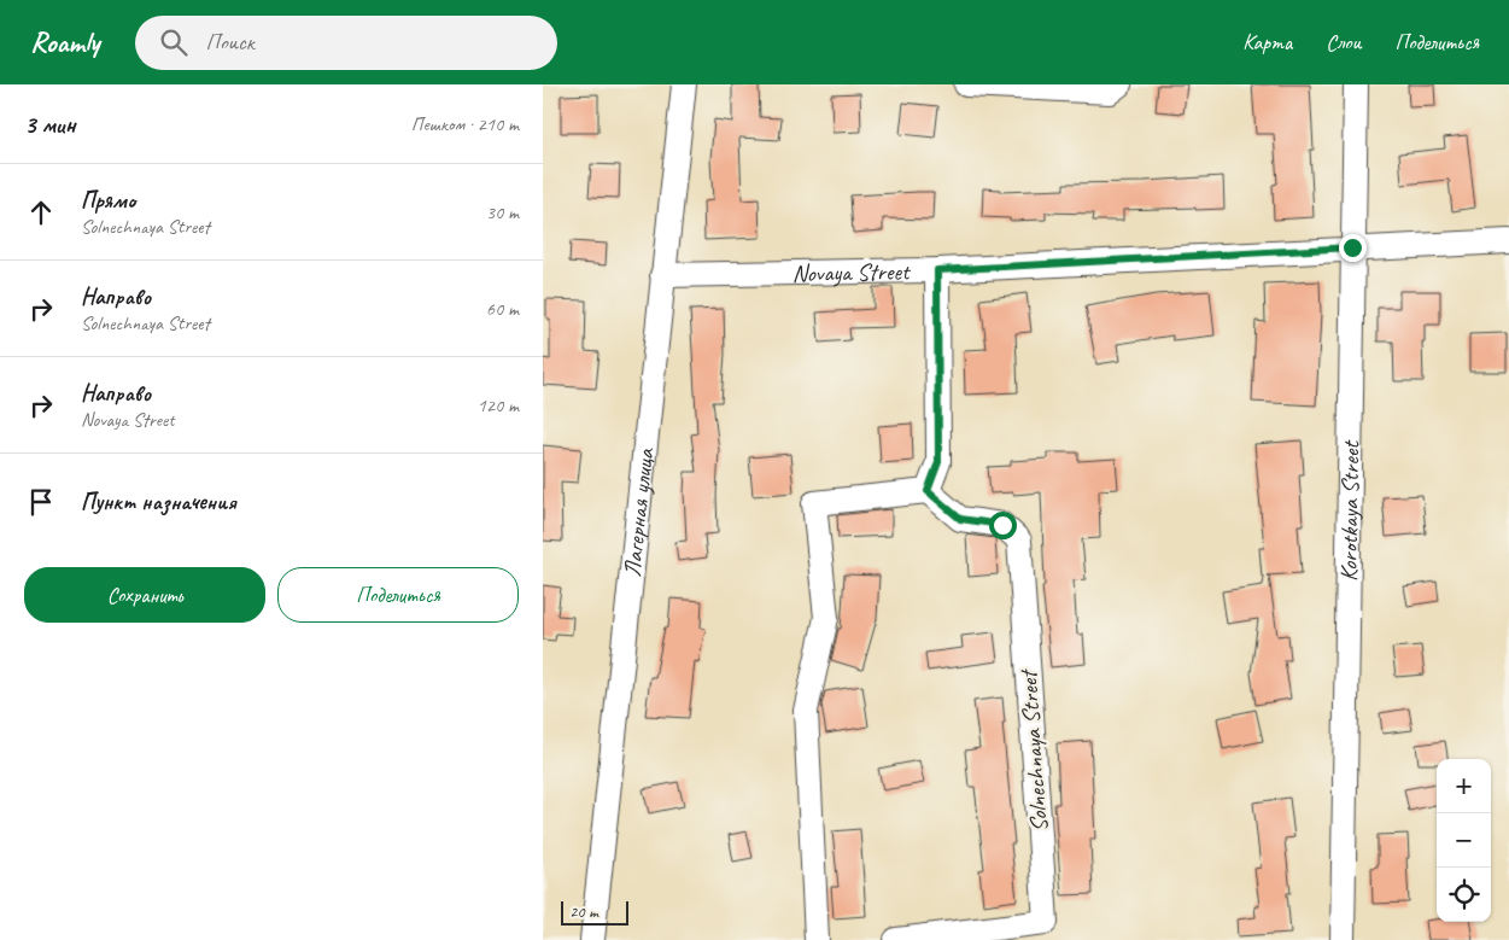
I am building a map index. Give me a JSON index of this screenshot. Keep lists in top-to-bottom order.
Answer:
{
  "streets": {
    "street": [
      "Novaya Street",
      "Лагерная улица",
      "Korotkaya Street",
      "Solnechnaya Street"
    ]
  },
  "crossings": [
    ["Novaya Street", "Лагерная улица"],
    ["Novaya Street", "Korotkaya Street"]
  ],
  "scale_bar": "20 m",
  "page": {
    "header": "Roamly",
    "search": "Поиск",
    "nav": ["Карта", "Слои", "Поделиться"],
    "heading": ["3 мин", "Пешком · 210 m"],
    "list": [
      ["Прямо", "Solnechnaya Street", "30 m"],
      ["Направо", "Solnechnaya Street", "60 m"],
      ["Направо", "Novaya Street", "120 m"],
      "Пункт назначения"
    ],
    "buttons": ["Сохранить", "Поделиться"],
    "map_buttons": ["+", "−"],
    "scale": "20 m"
  }
}
